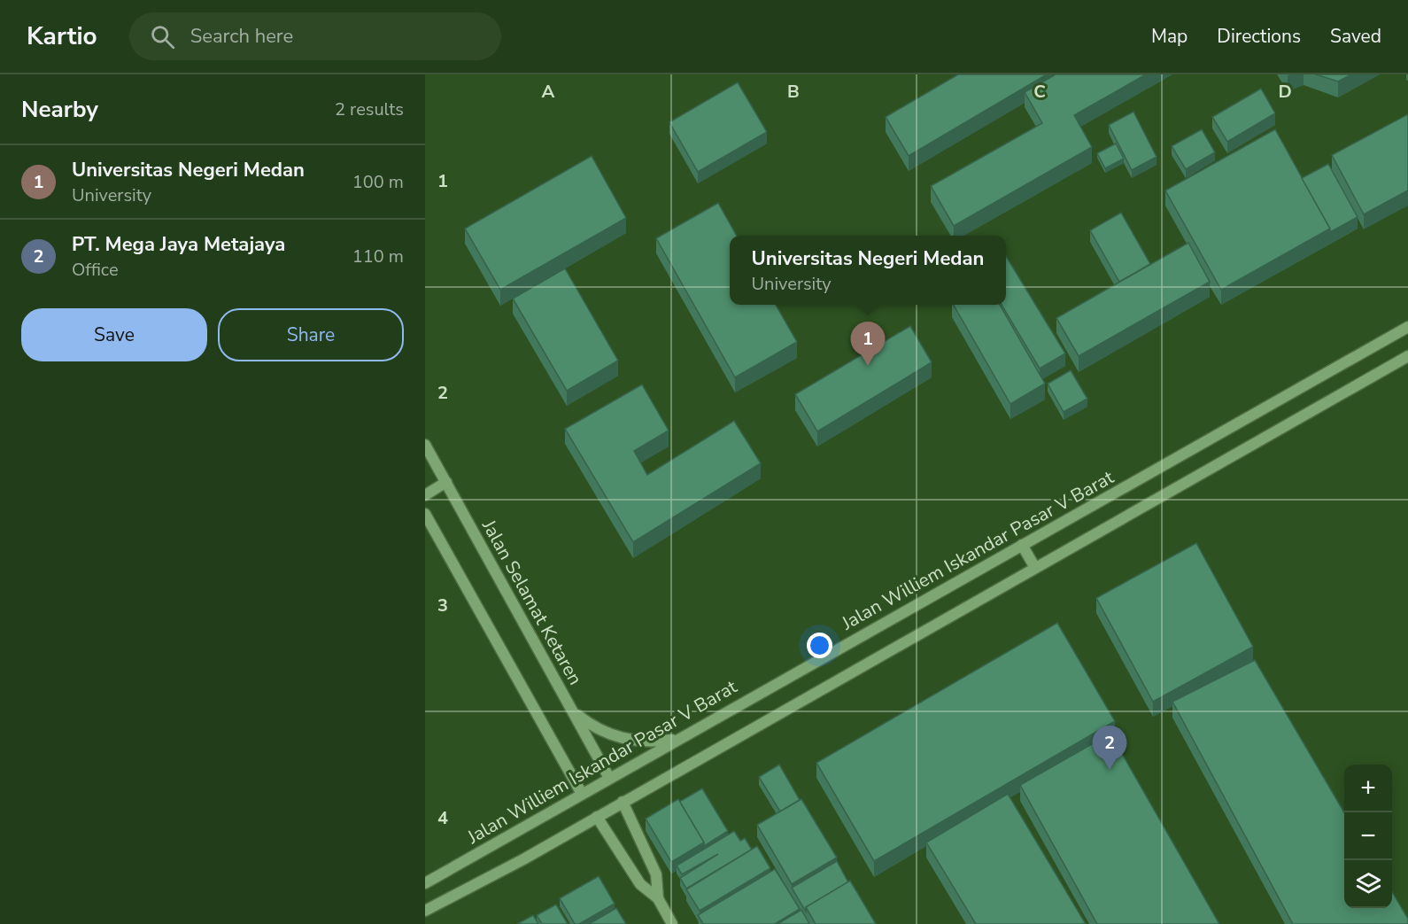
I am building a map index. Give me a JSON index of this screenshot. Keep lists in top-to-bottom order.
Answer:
{
  "streets": {
    "street": ["Jalan Williem Iskandar Pasar V Barat", "Jalan Selamat Ketaren"]
  },
  "crossings": [
    ["Jalan Williem Iskandar Pasar V Barat", "Jalan Selamat Ketaren"]
  ],
  "page": {
    "header": "Kartio",
    "search": "Search here",
    "nav": ["Map", "Directions", "Saved"],
    "heading": ["Nearby", "2 results"],
    "list": [
      {
        "mark": "1",
        "name": "Universitas Negeri Medan",
        "note": "University",
        "value": "100 m"
      },
      {
        "mark": "2",
        "name": "PT. Mega Jaya Metajaya",
        "note": "Office",
        "value": "110 m"
      }
    ],
    "popup": ["Universitas Negeri Medan", "University"],
    "buttons": ["Save", "Share"],
    "pins": ["1", "2"],
    "map_buttons": ["+", "−"]
  },
  "grid": {
    "columns": [
      "A",
      "B",
      "C",
      "D"
    ],
    "rows": [
      "1",
      "2",
      "3",
      "4"
    ]
  }
}
